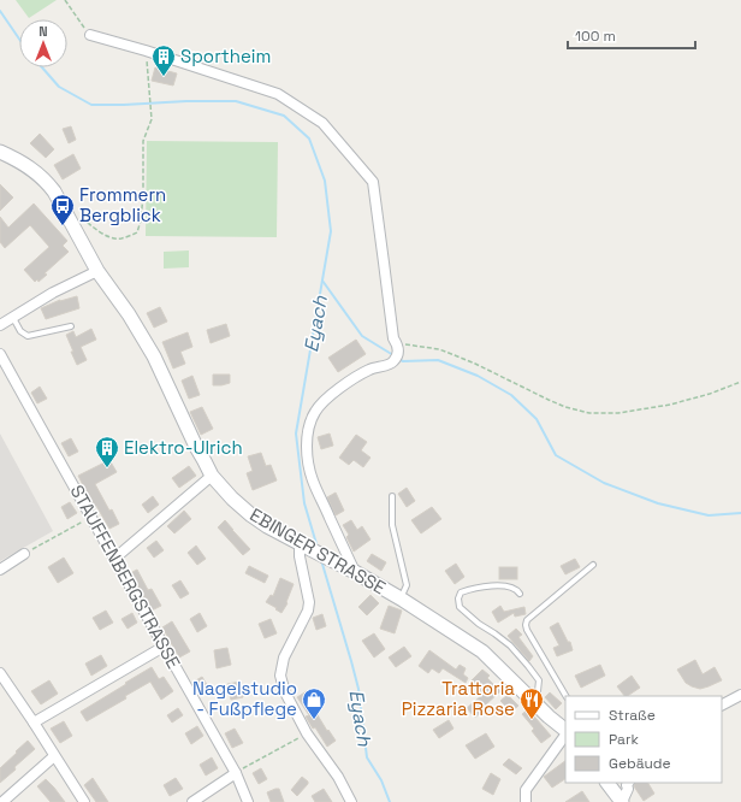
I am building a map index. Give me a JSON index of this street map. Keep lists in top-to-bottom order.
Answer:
{
  "streets": {
    "main road": ["EBINGER STRASSE"],
    "street": ["STAUFFENBERGSTRASSE"]
  },
  "water": ["Eyach"],
  "places": {
    "building": ["Sportheim", "Elektro-Ulrich"],
    "bus stop": ["Frommern Bergblick"],
    "shop": ["Nagelstudio - Fußpflege"],
    "restaurant": ["Trattoria Pizzaria Rose"]
  },
  "legend": ["Straße", "Park", "Gebäude"],
  "scale_bar": "100 m",
  "north": "top"
}
